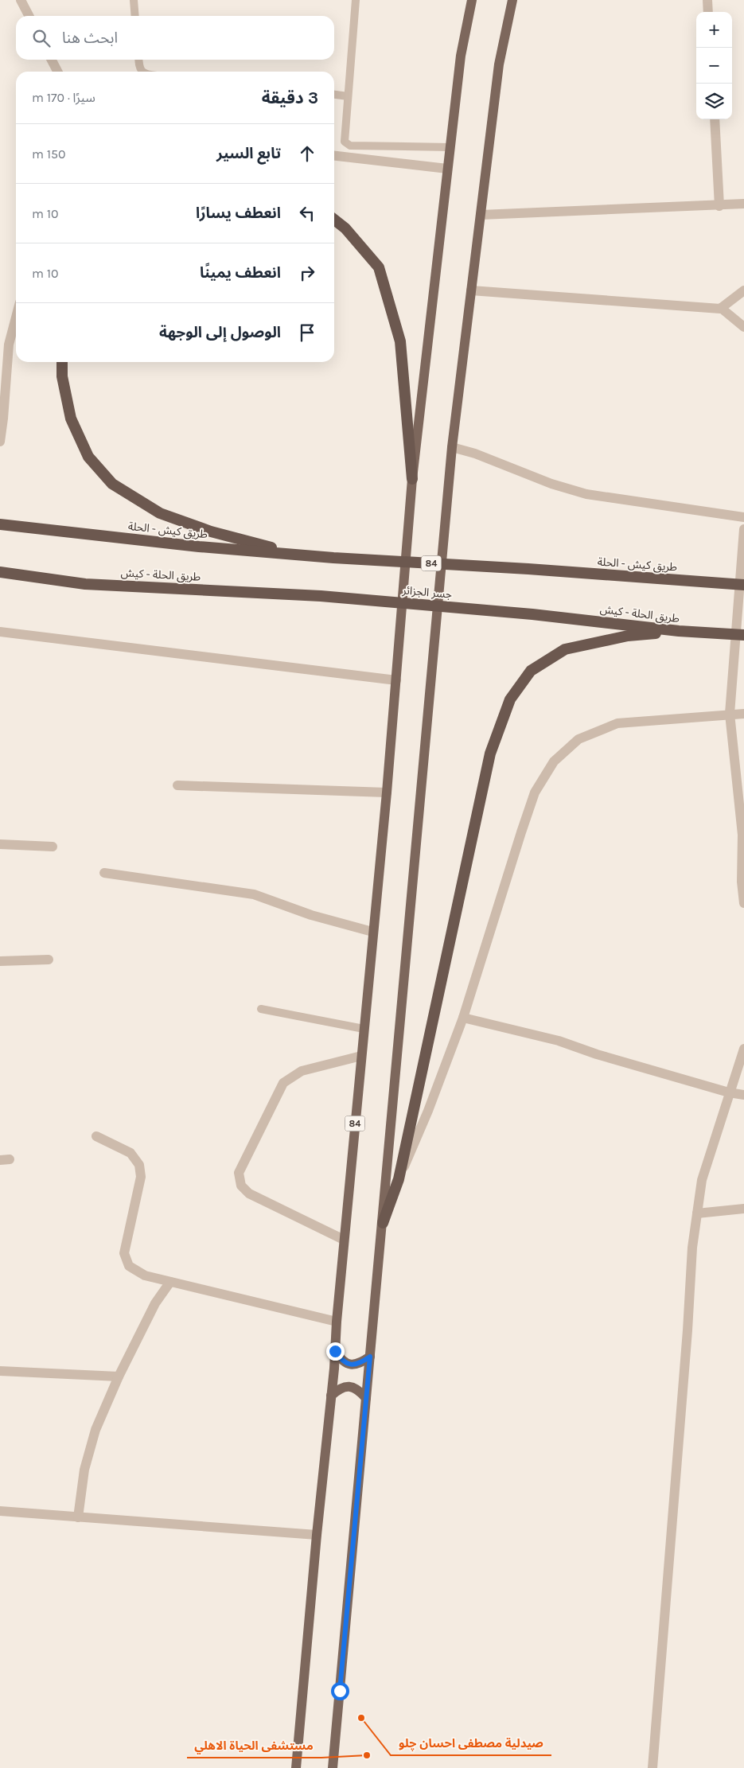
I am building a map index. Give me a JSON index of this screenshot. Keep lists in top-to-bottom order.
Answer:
{
  "streets": {
    "highway": [
      "طريق كيش - الحلة",
      "84",
      "طريق الحلة - كيش",
      "جسر الجزائر"
    ]
  },
  "crossings": [
    ["طريق الحلة - كيش", "جسر الجزائر"]
  ],
  "places": ["صيدلية مصطفى احسان چلو", "مستشفى الحياة الاهلي"],
  "page": {
    "map_buttons": ["+", "−"],
    "search": "ابحث هنا",
    "heading": ["3 دقيقة", "سيرًا · 170 m"],
    "list": [
      ["تابع السير", "150 m"],
      ["انعطف يسارًا", "10 m"],
      ["انعطف يمينًا", "10 m"],
      "الوصول إلى الوجهة"
    ]
  }
}
